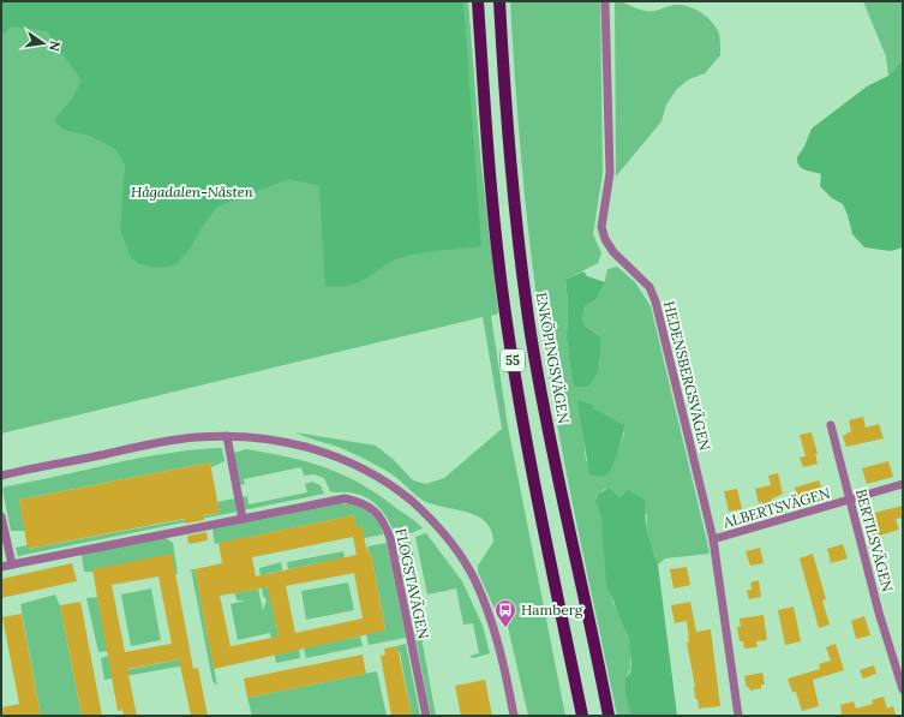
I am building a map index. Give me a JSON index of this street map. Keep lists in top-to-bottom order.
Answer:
{
  "streets": {
    "main road": ["ENKÖPINGSVÄGEN", "55"],
    "street": [
      "HEDENSBERGSVÄGEN",
      "ALBERTSVÄGEN",
      "BERTILSVÄGEN",
      "FLOGSTAVÄGEN"
    ]
  },
  "crossings": [
    ["HEDENSBERGSVÄGEN", "ALBERTSVÄGEN"],
    ["ALBERTSVÄGEN", "BERTILSVÄGEN"]
  ],
  "parks": ["Hågadalen-Nåsten"],
  "places": {
    "bus stop": ["Hamberg"]
  },
  "north": "right"
}
